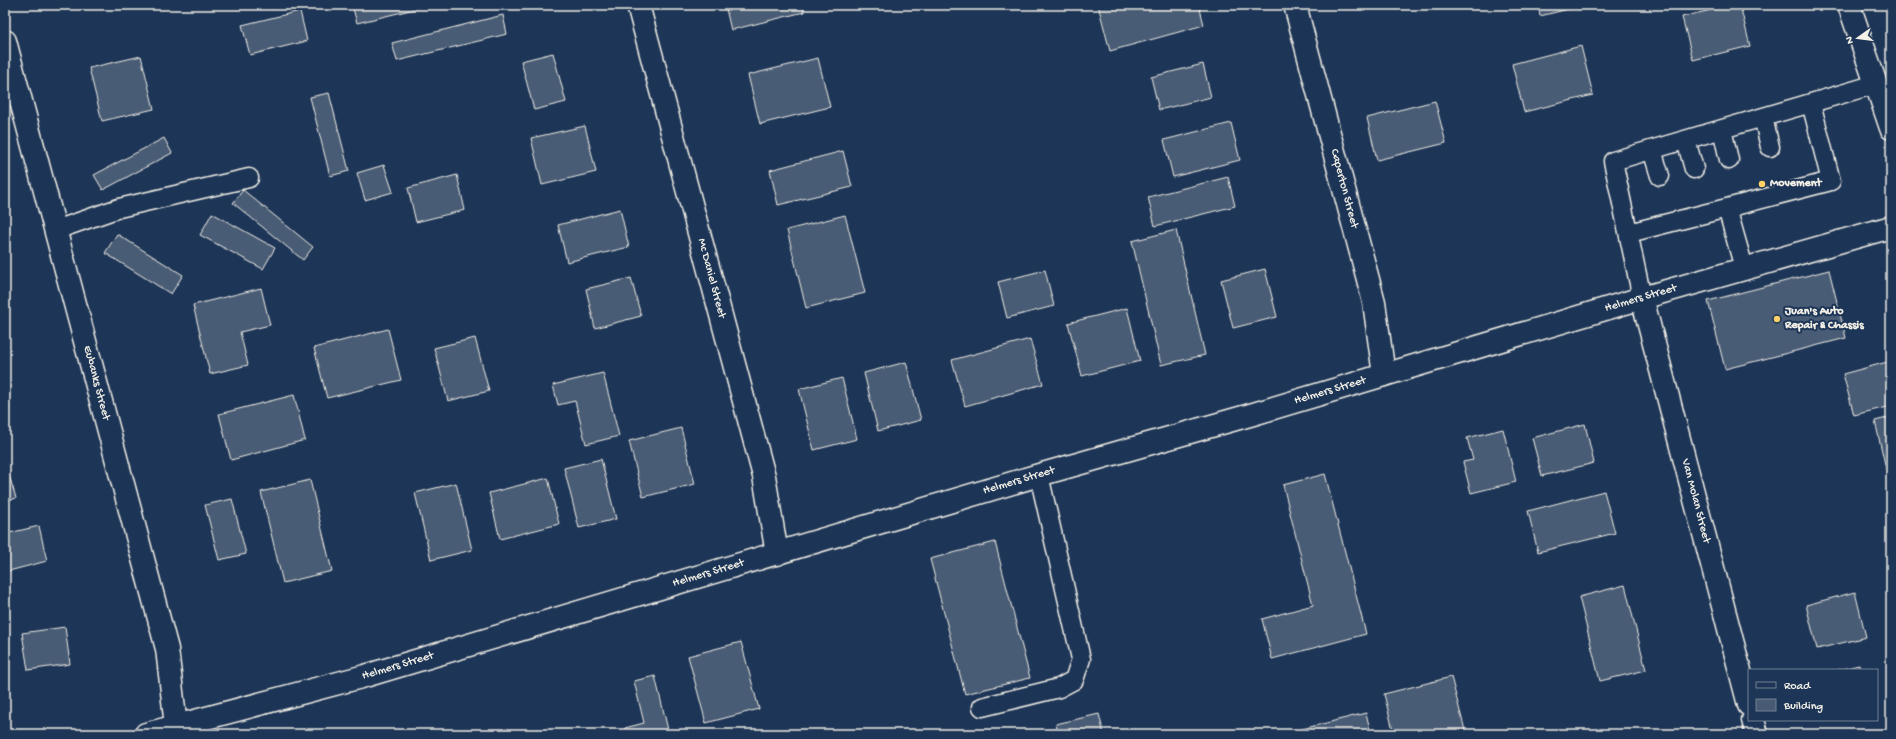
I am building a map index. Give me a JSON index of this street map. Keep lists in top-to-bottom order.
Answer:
{
  "streets": {
    "street": [
      "Caperton Street",
      "Mc Daniel Street",
      "Helmers Street",
      "Eubanks Street",
      "Van Molan Street"
    ]
  },
  "crossings": [
    ["Caperton Street", "Helmers Street"],
    ["Mc Daniel Street", "Helmers Street"],
    ["Helmers Street", "Eubanks Street"],
    ["Helmers Street", "Van Molan Street"]
  ],
  "places": ["Movement", "Juan's Auto Repair & Chassis"],
  "legend": ["Road", "Building"],
  "north": "left"
}
